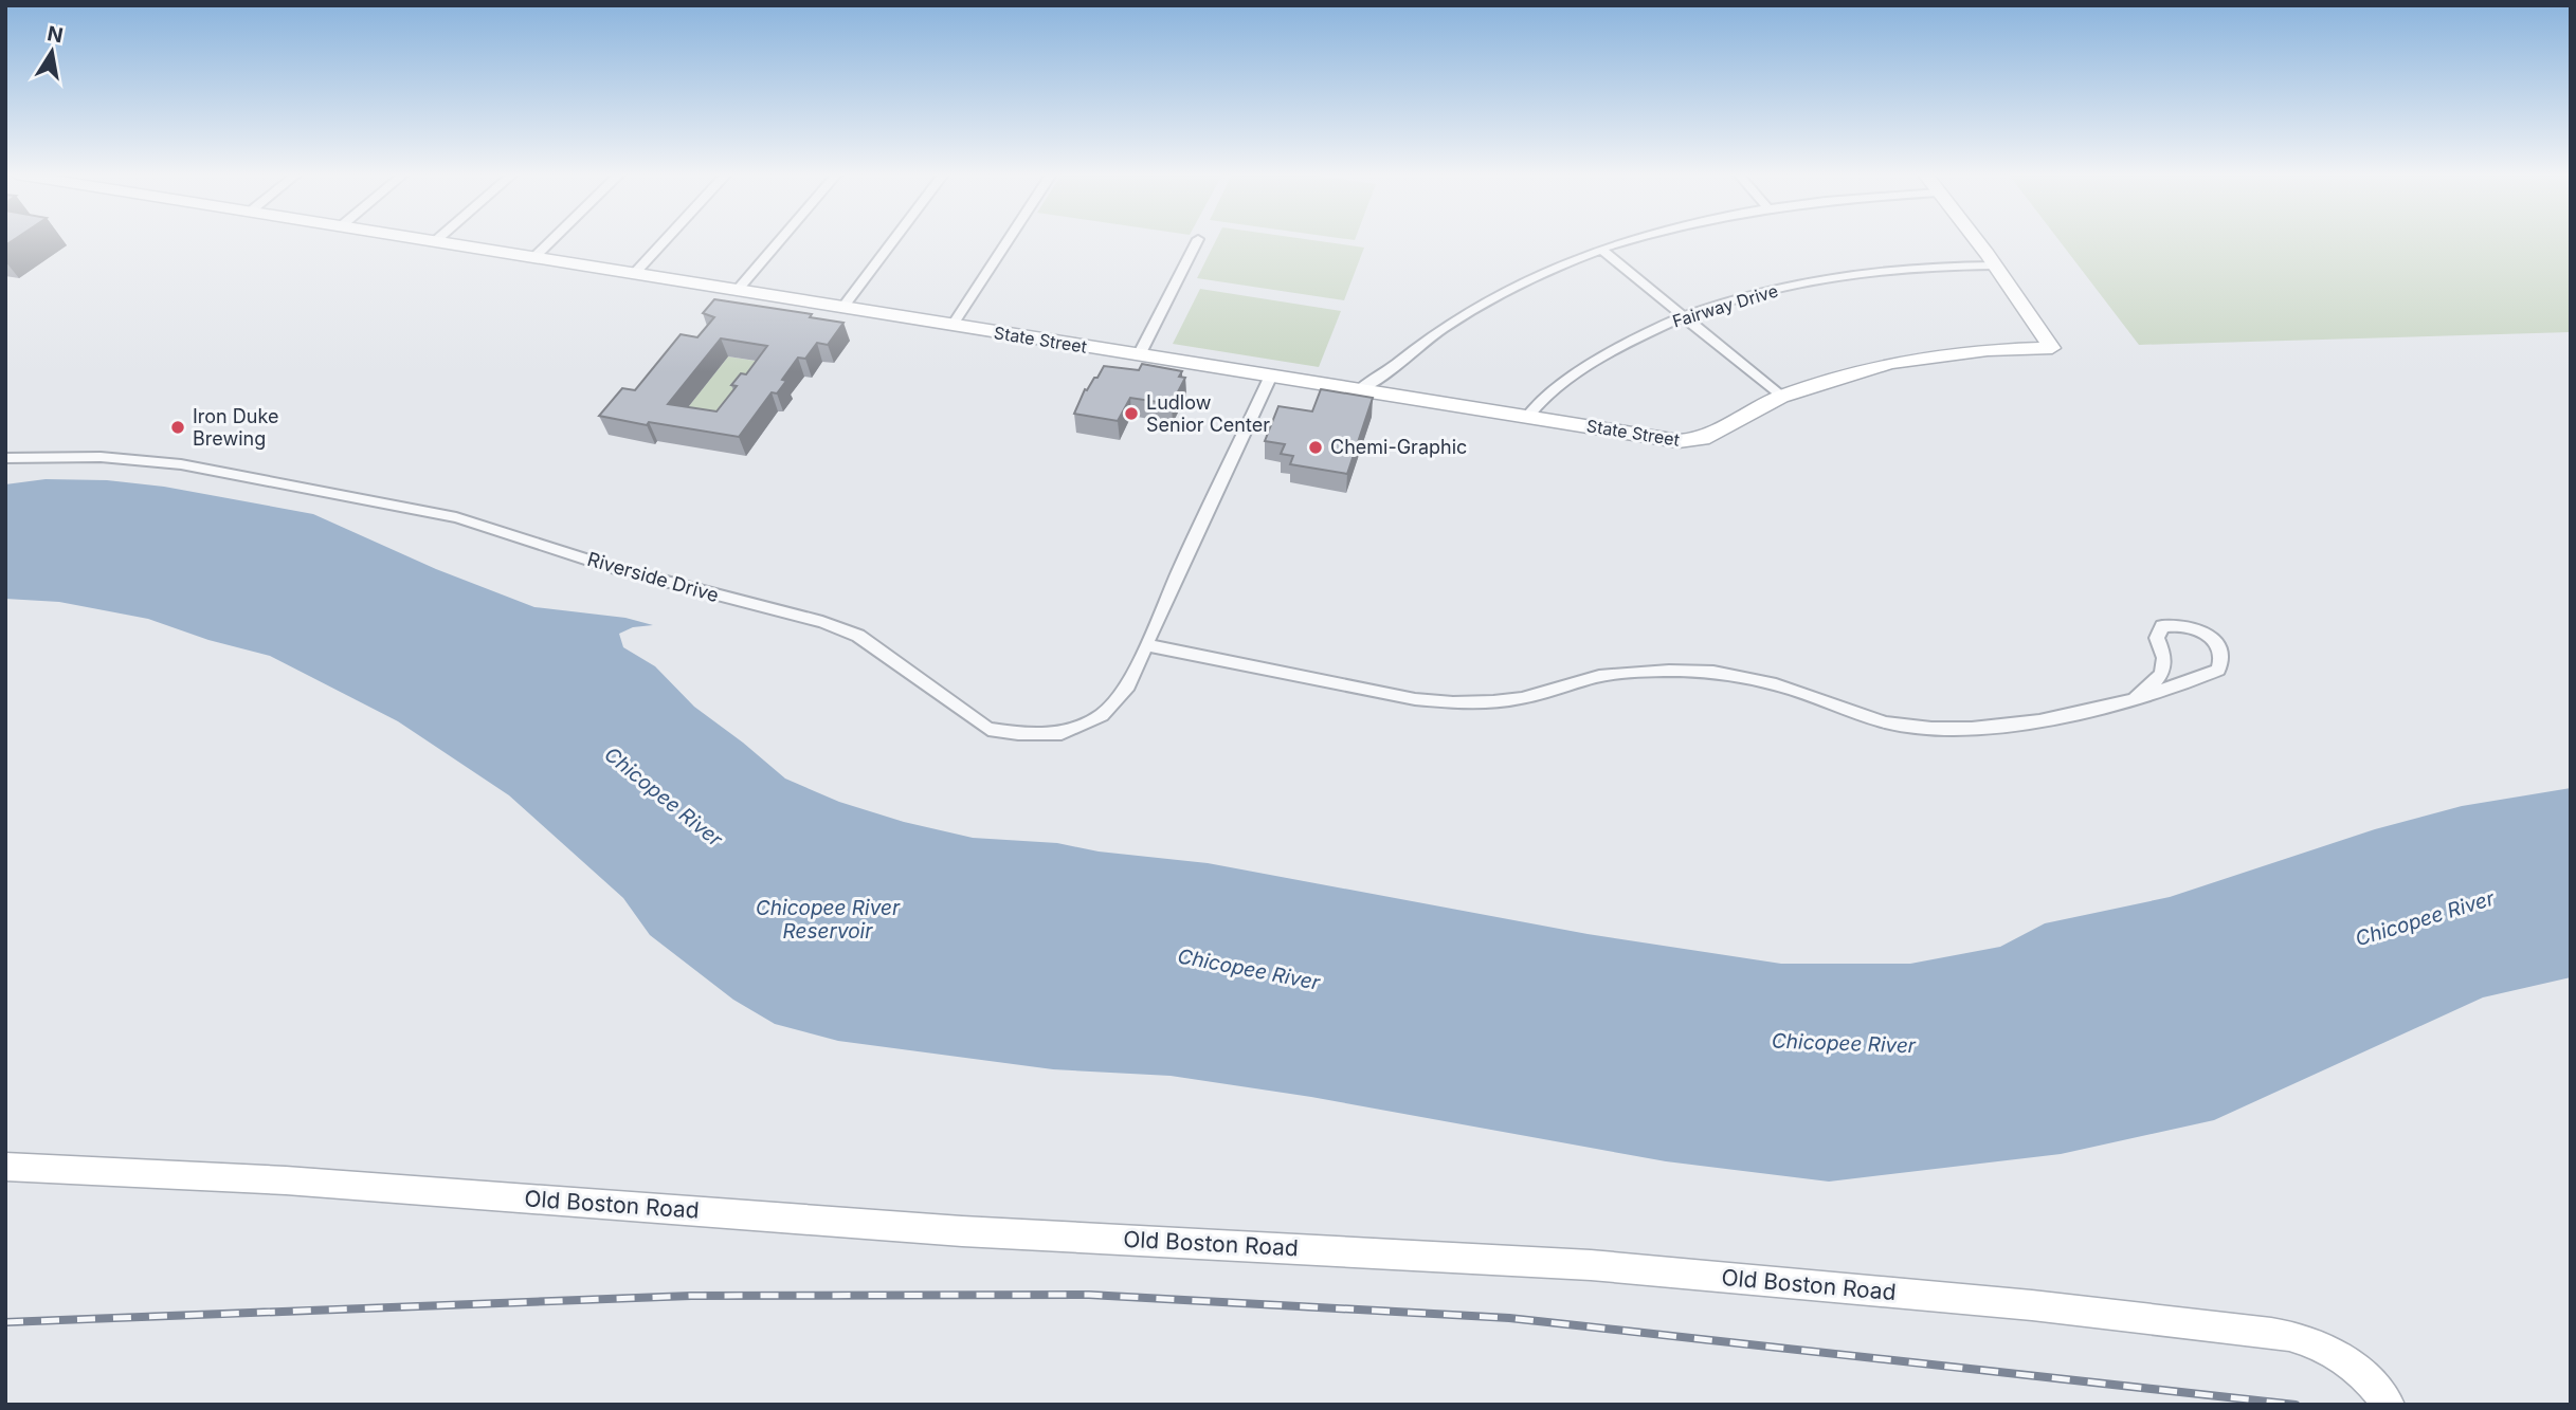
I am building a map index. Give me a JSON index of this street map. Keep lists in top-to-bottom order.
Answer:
{
  "streets": {
    "street": [
      "Fairway Drive",
      "State Street",
      "Riverside Drive",
      "Old Boston Road"
    ]
  },
  "crossings": [
    ["Fairway Drive", "State Street"],
    ["State Street", "Riverside Drive"]
  ],
  "water": ["Chicopee River", "Chicopee River Reservoir"],
  "places": ["Ludlow Senior Center", "Iron Duke Brewing", "Chemi-Graphic"],
  "north": "top"
}
